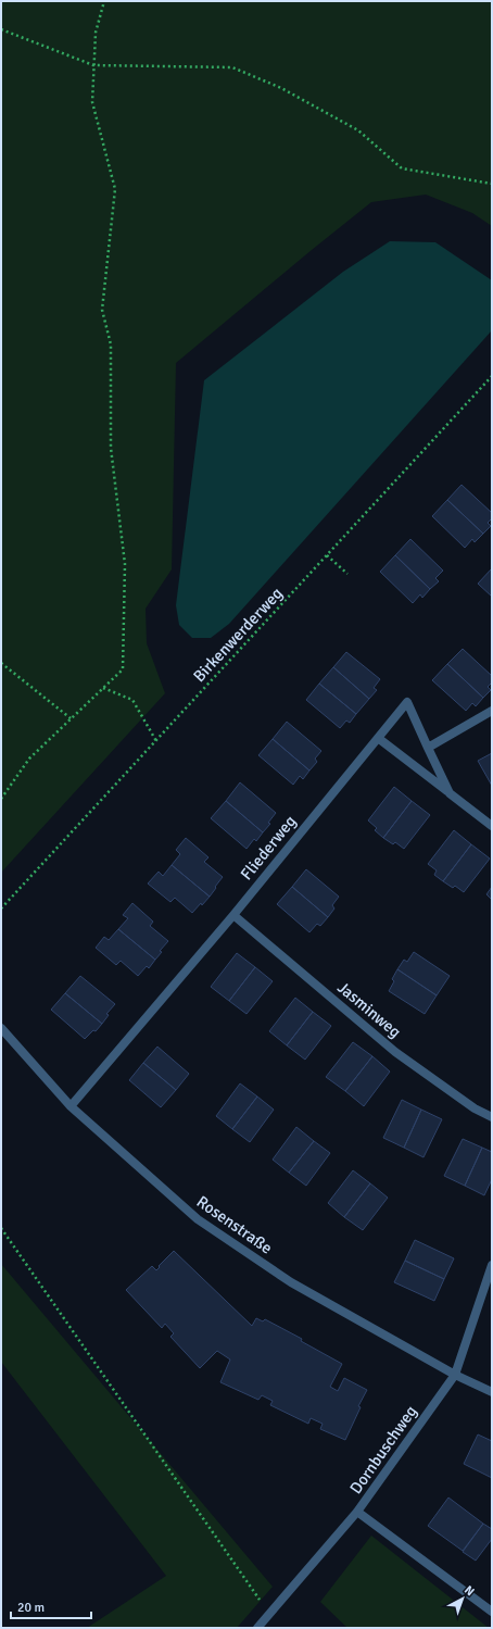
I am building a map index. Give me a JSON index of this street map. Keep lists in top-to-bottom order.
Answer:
{
  "streets": {
    "street": [
      "Fliederweg",
      "Jasminweg",
      "Rosenstraße",
      "Dornbuschweg"
    ],
    "path": ["Birkenwerderweg"]
  },
  "crossings": [
    ["Fliederweg", "Jasminweg"],
    ["Fliederweg", "Rosenstraße"],
    ["Rosenstraße", "Dornbuschweg"]
  ],
  "scale_bar": "20 m",
  "north": "top right"
}
